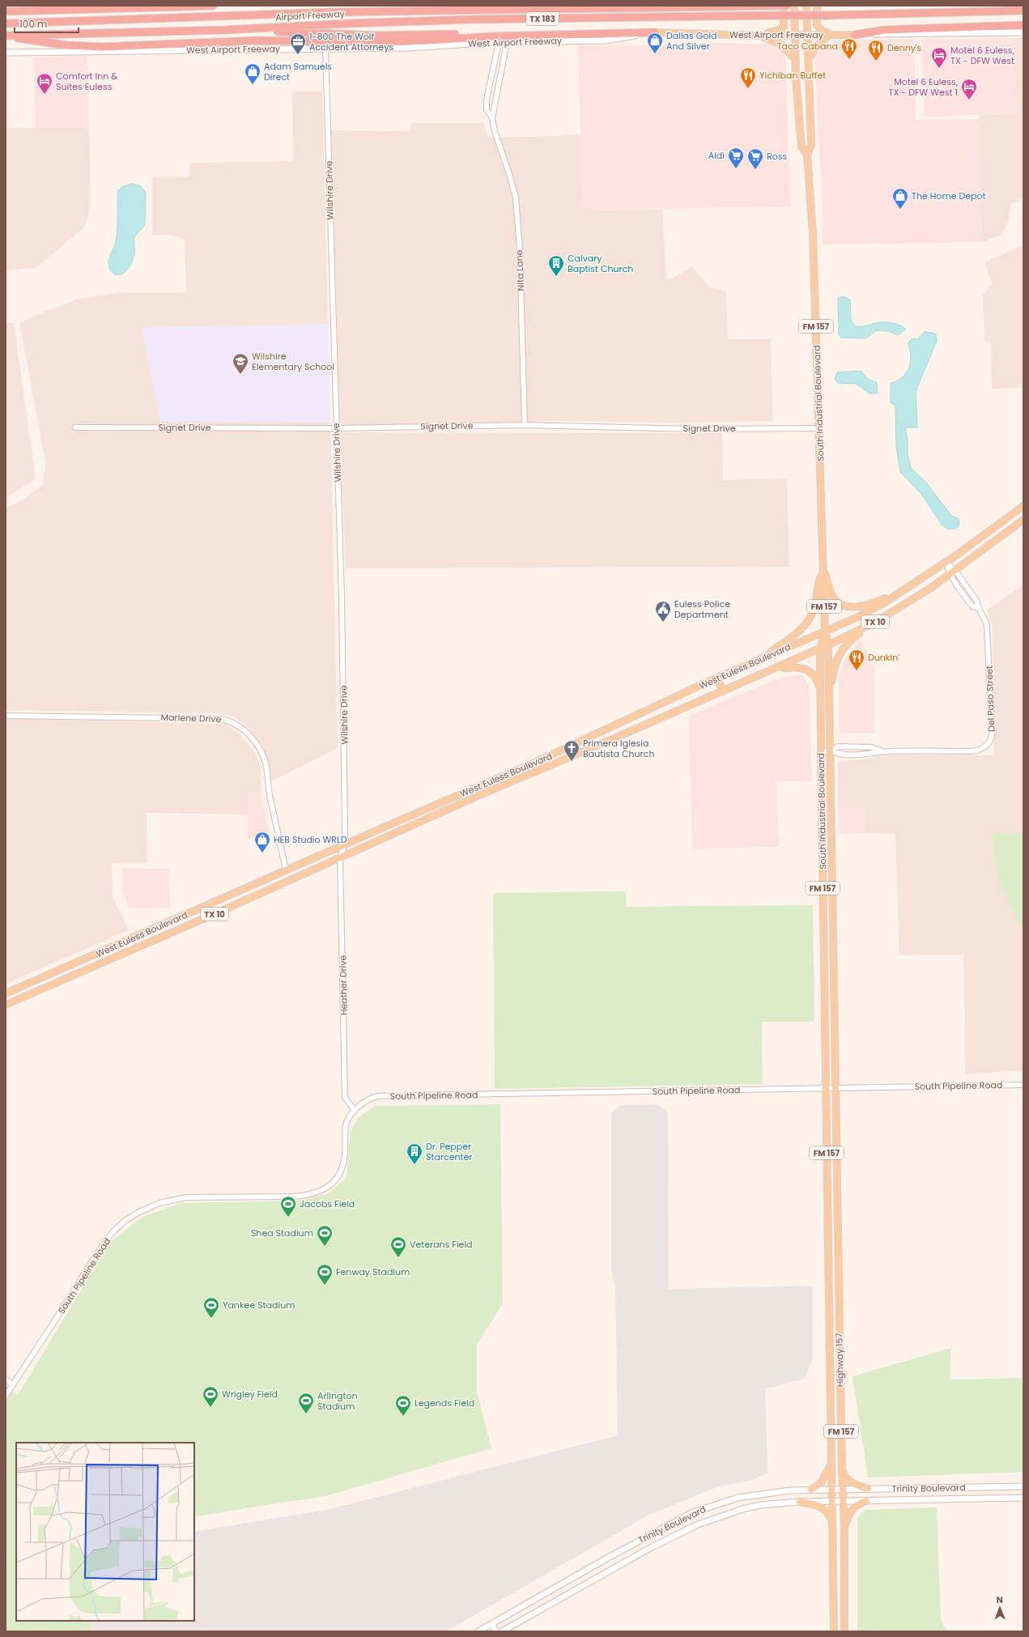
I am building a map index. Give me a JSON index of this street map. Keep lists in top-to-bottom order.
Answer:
{
  "streets": {
    "highway": ["Airport Freeway", "TX 183"],
    "main road": [
      "West Airport Freeway",
      "FM 157",
      "South Industrial Boulevard",
      "TX 10",
      "West Euless Boulevard",
      "Highway 157",
      "Trinity Boulevard"
    ],
    "street": [
      "Wilshire Drive",
      "Nita Lane",
      "Signet Drive",
      "Del Paso Street",
      "Marlene Drive",
      "Heather Drive",
      "South Pipeline Road"
    ]
  },
  "crossings": [
    ["West Airport Freeway", "Wilshire Drive"],
    ["West Airport Freeway", "Nita Lane"],
    ["West Airport Freeway", "South Industrial Boulevard"],
    ["Wilshire Drive", "Signet Drive"],
    ["Wilshire Drive", "West Euless Boulevard"],
    ["Wilshire Drive", "Heather Drive"],
    ["Nita Lane", "Signet Drive"],
    ["South Industrial Boulevard", "Signet Drive"],
    ["South Industrial Boulevard", "West Euless Boulevard"],
    ["South Industrial Boulevard", "Del Paso Street"],
    ["South Industrial Boulevard", "South Pipeline Road"],
    ["South Industrial Boulevard", "Highway 157"],
    ["West Euless Boulevard", "Del Paso Street"],
    ["West Euless Boulevard", "Marlene Drive"],
    ["West Euless Boulevard", "Heather Drive"],
    ["Heather Drive", "South Pipeline Road"],
    ["South Pipeline Road", "Highway 157"],
    ["Highway 157", "Trinity Boulevard"]
  ],
  "places": {
    "shop": [
      "Dallas Gold And Silver",
      "Adam Samuels Direct",
      "The Home Depot",
      "HEB Studio WRLD"
    ],
    "office": ["1-800 The Wolf Accident Attorneys"],
    "restaurant": [
      "Taco Cabana",
      "Denny's",
      "Yichiban Buffet",
      "Dunkin'"
    ],
    "hotel": ["Motel 6 Euless, TX - DFW West", "Comfort Inn & Suites Euless", "Motel 6 Euless, TX - DFW West 1"],
    "supermarket": ["Aldi", "Ross"],
    "building": ["Calvary Baptist Church", "Dr. Pepper Starcenter"],
    "school or university": ["Wilshire Elementary School"],
    "public building": ["Euless Police Department"],
    "church": ["Primera Iglesia Bautista Church"],
    "sports": [
      "Jacobs Field",
      "Shea Stadium",
      "Veterans Field",
      "Fenway Stadium",
      "Yankee Stadium",
      "Wrigley Field",
      "Arlington Stadium",
      "Legends Field"
    ]
  },
  "scale_bar": "100 m",
  "north": "top"
}
